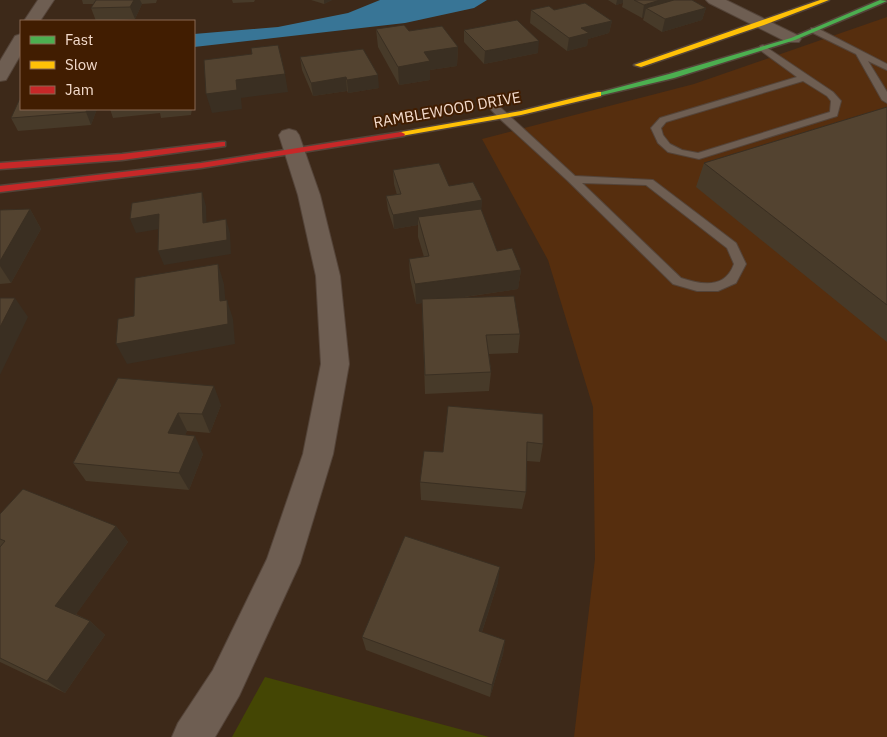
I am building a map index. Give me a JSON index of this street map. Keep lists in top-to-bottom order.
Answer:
{
  "streets": {
    "street": ["RAMBLEWOOD DRIVE"]
  },
  "legend": ["Fast", "Slow", "Jam"]
}
